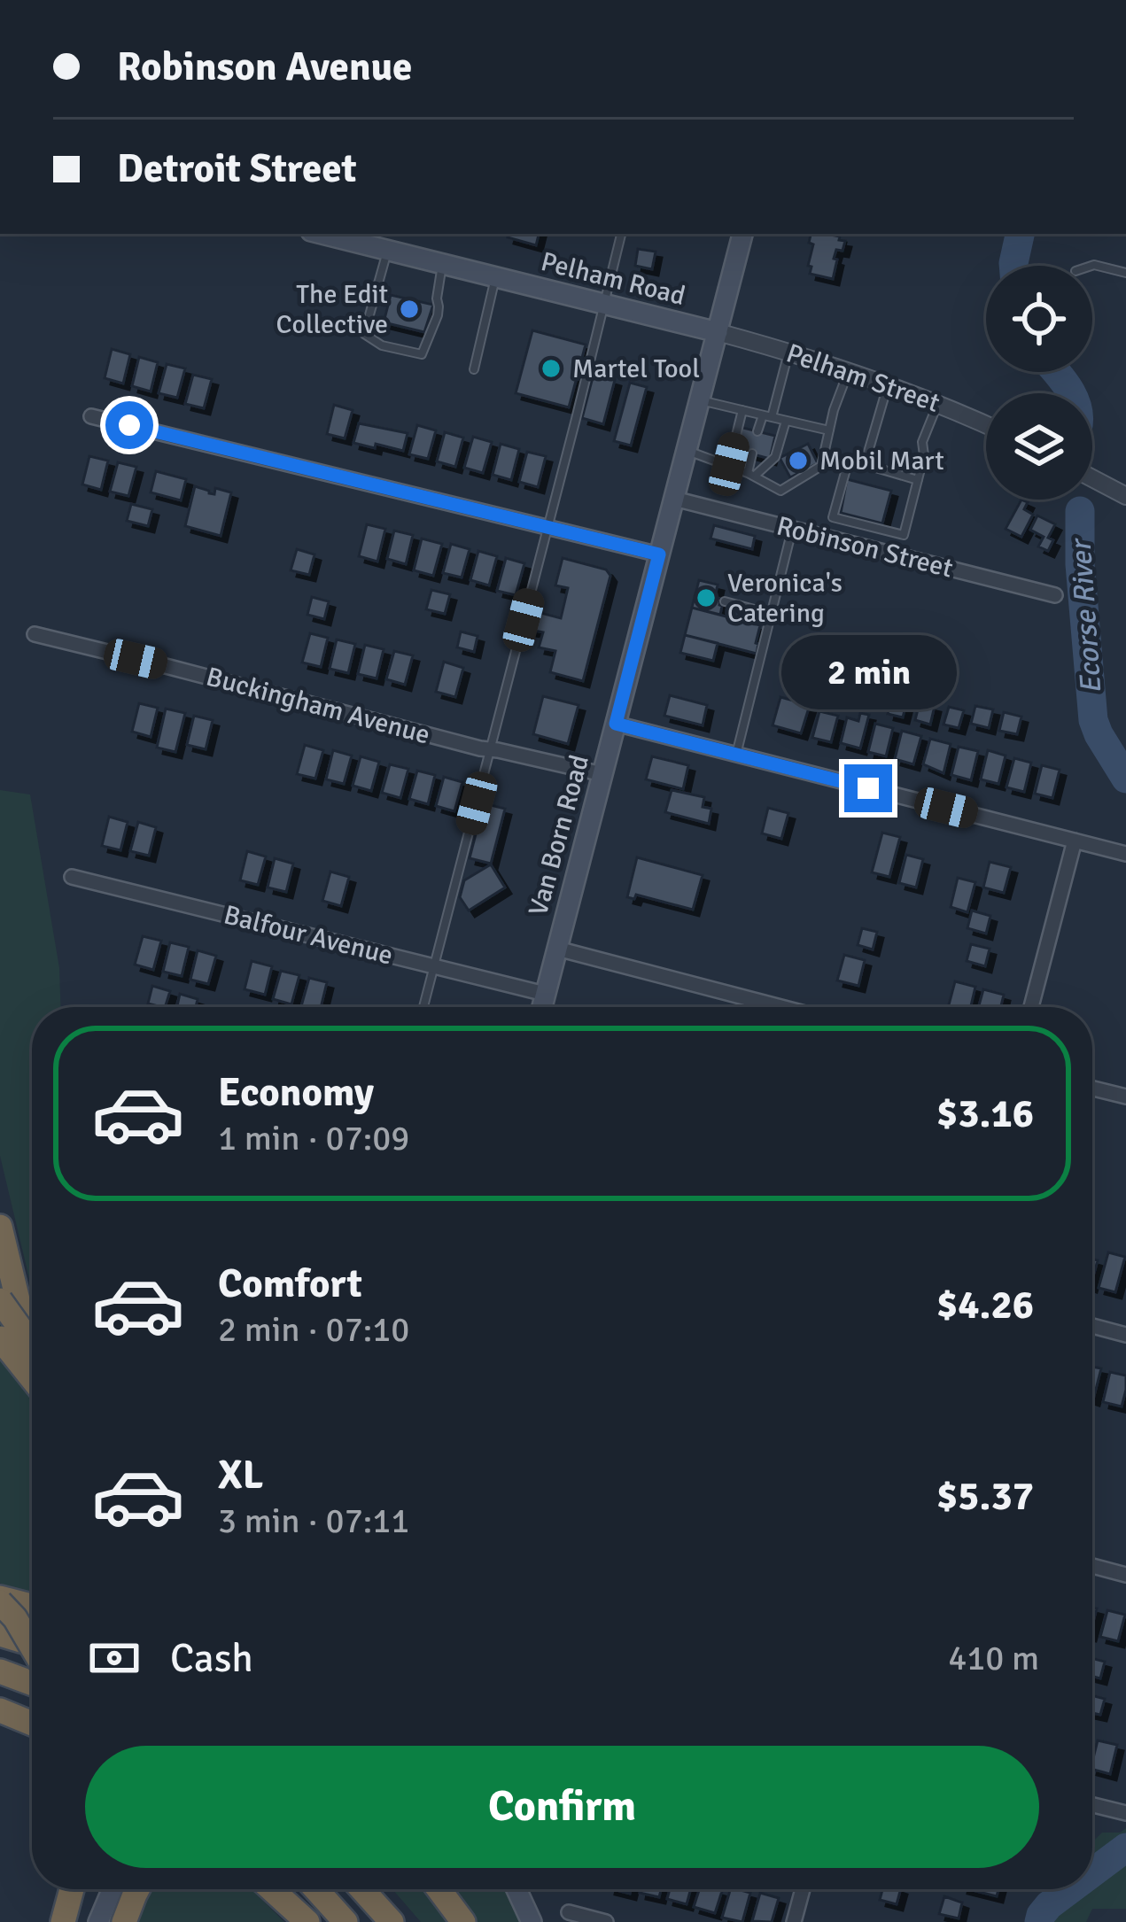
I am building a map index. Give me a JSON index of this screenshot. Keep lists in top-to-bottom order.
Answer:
{
  "streets": {
    "main road": ["Pelham Road", "Van Born Road"],
    "street": [
      "Pelham Street",
      "Robinson Street",
      "Buckingham Avenue",
      "Balfour Avenue"
    ]
  },
  "crossings": [
    ["Pelham Road", "Pelham Street"],
    ["Pelham Road", "Van Born Road"],
    ["Pelham Street", "Van Born Road"],
    ["Robinson Street", "Van Born Road"],
    ["Buckingham Avenue", "Van Born Road"],
    ["Van Born Road", "Balfour Avenue"]
  ],
  "water": ["Ecorse River"],
  "places": [
    "The Edit Collective",
    "Martel Tool",
    "Mobil Mart",
    "Veronica's Catering"
  ],
  "page": {
    "banner": ["Robinson Avenue", "Detroit Street"],
    "bubble": "2 min",
    "list": [
      {
        "name": "Economy",
        "note": "1 min · 07:09",
        "value": "$3.16"
      },
      {
        "name": "Comfort",
        "note": "2 min · 07:10",
        "value": "$4.26"
      },
      {
        "name": "XL",
        "note": "3 min · 07:11",
        "value": "$5.37"
      }
    ],
    "pay": ["Cash", "410 m"],
    "buttons": "Confirm"
  }
}
